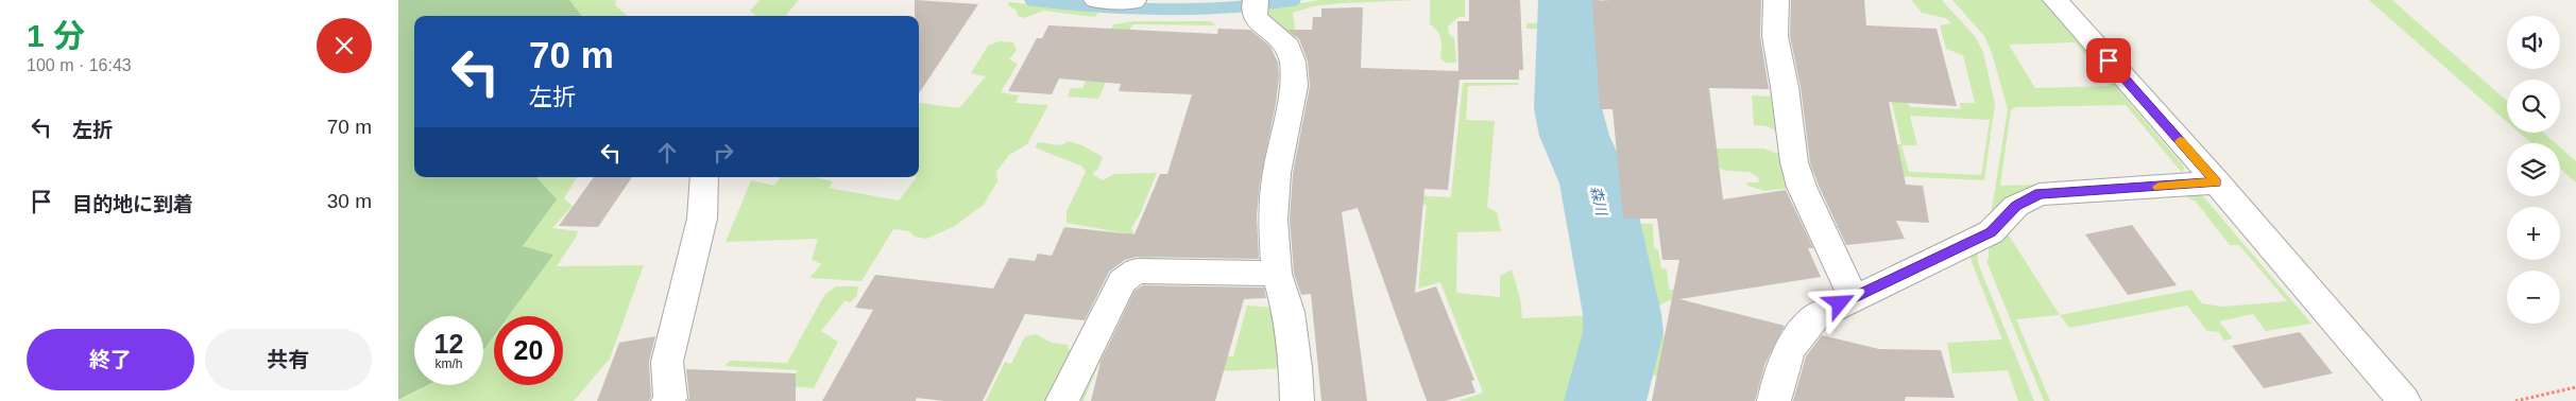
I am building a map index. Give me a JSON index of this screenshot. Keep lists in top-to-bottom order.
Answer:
{
  "water": ["森川"],
  "page": {
    "heading": ["1 分", "100 m · 16:43"],
    "map_buttons": ["+", "−"],
    "turn": ["70 m", "左折"],
    "list": [
      {
        "name": "左折",
        "value": "70 m"
      },
      {
        "name": "目的地に到着",
        "value": "30 m"
      }
    ],
    "speed": "12 km/h",
    "limit": "20",
    "buttons": ["終了", "共有"]
  }
}
